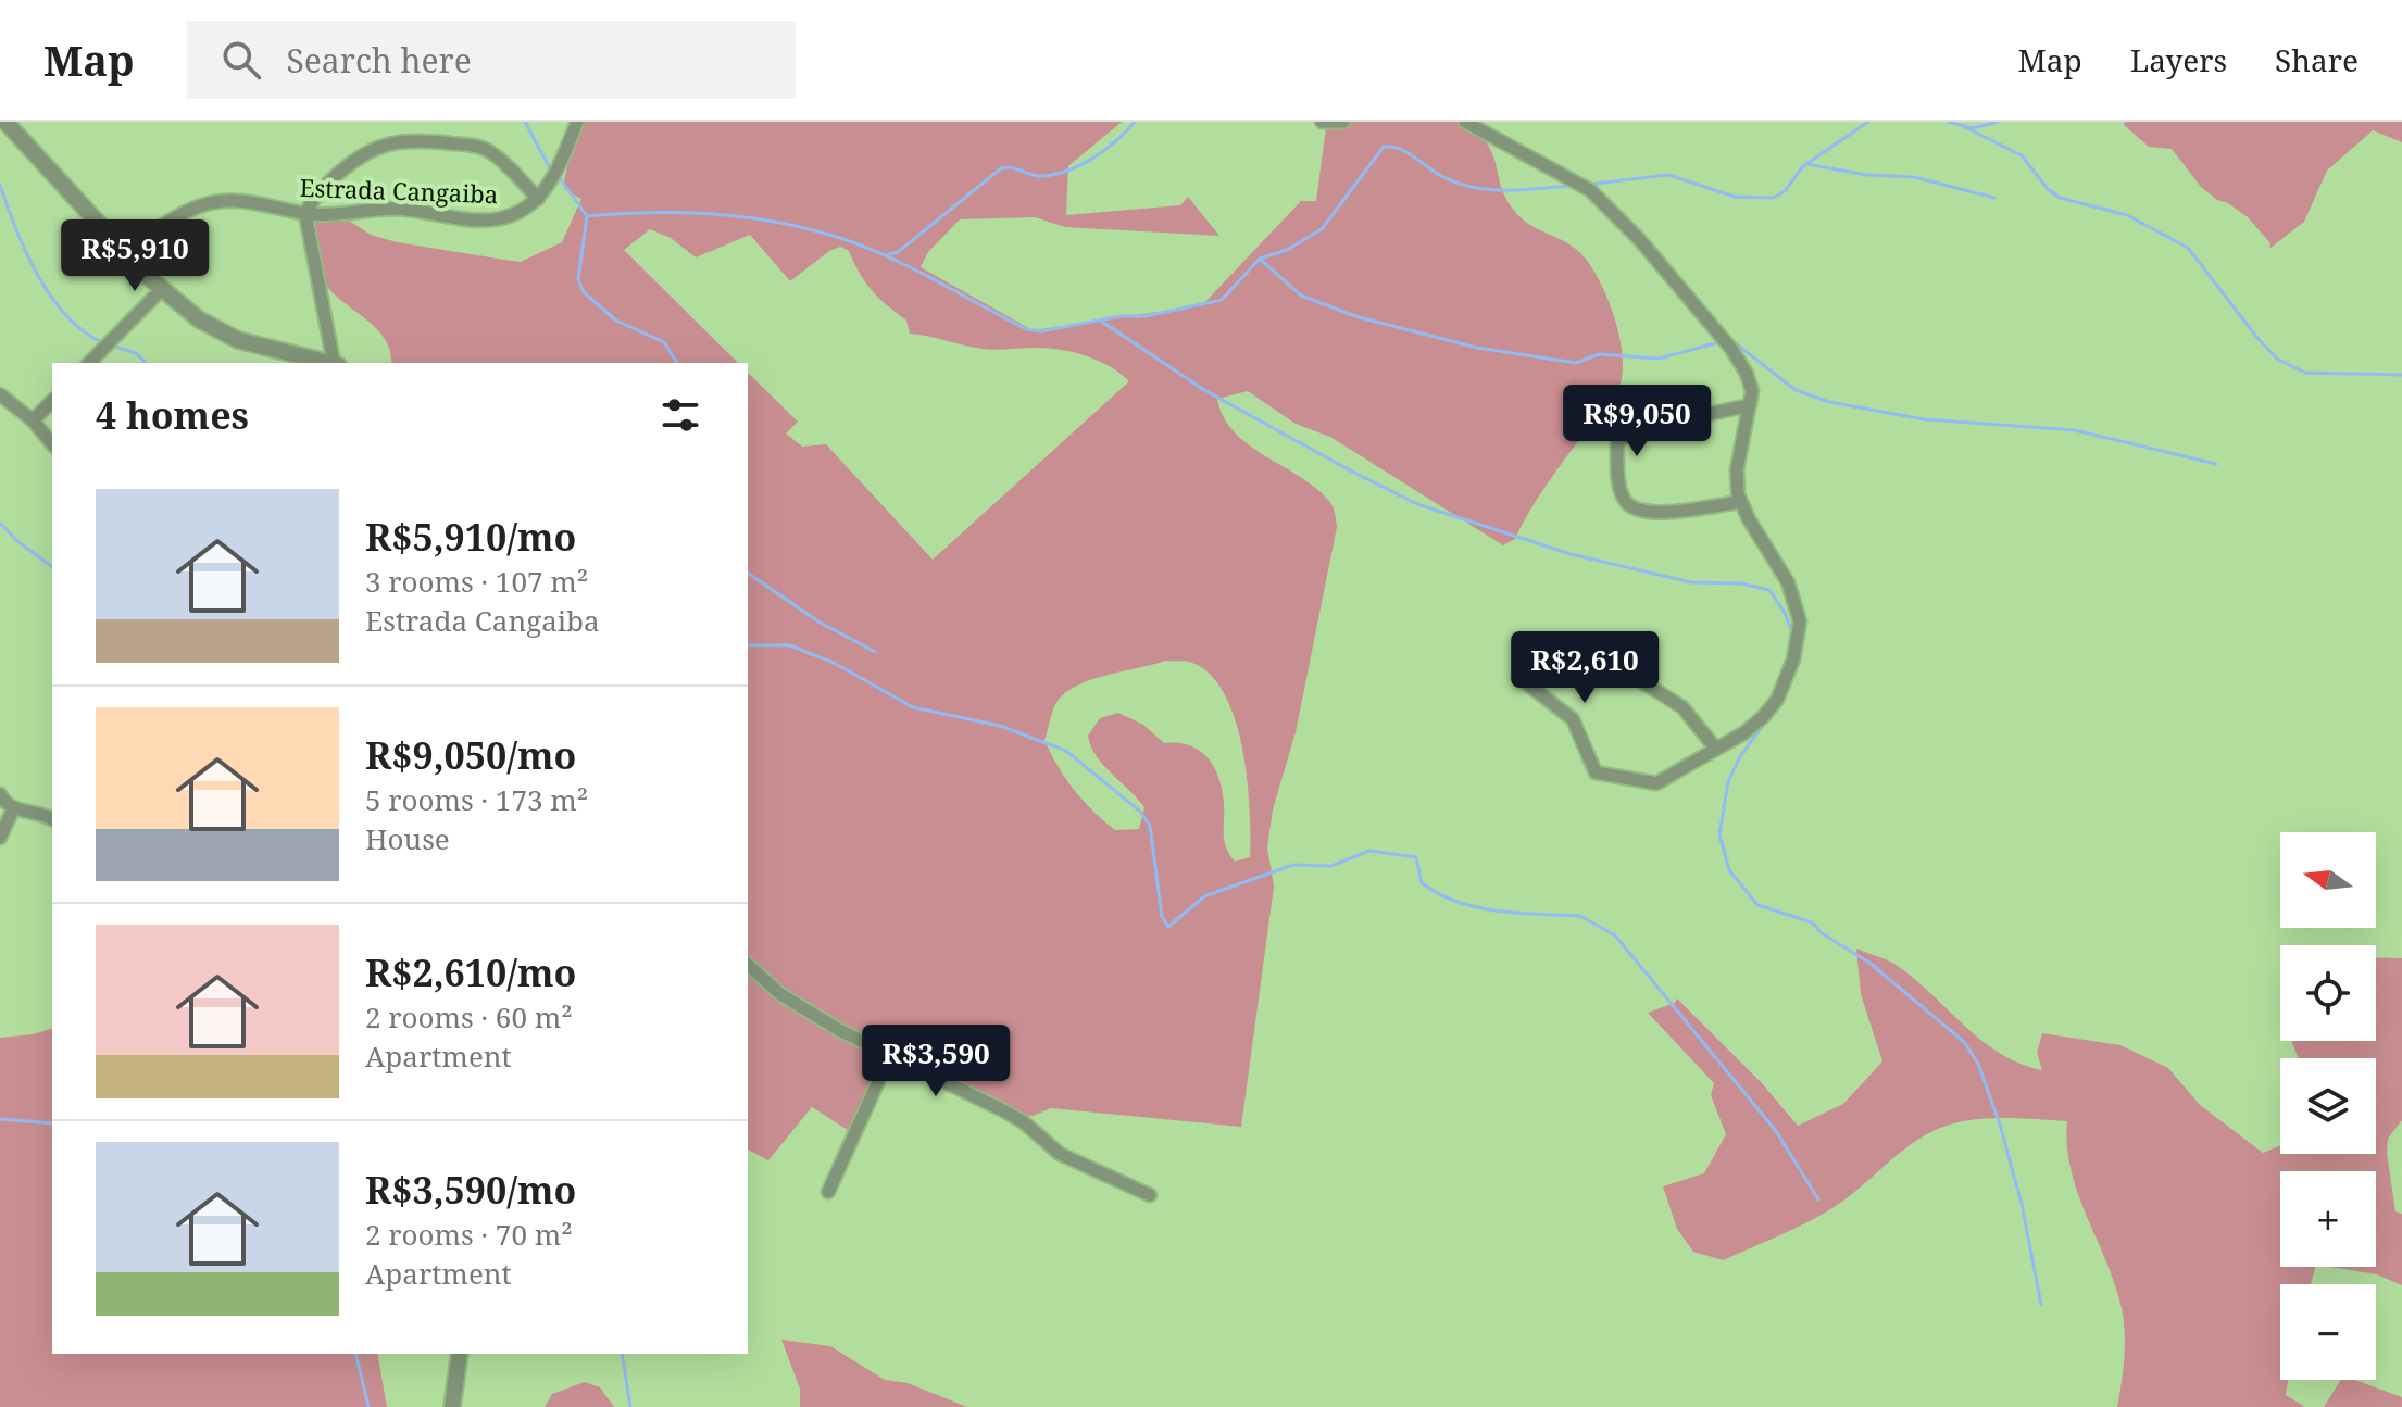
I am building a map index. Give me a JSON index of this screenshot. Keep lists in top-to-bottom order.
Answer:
{
  "streets": {
    "street": ["Estrada Cangaiba"]
  },
  "north": "left",
  "page": {
    "header": "Map",
    "search": "Search here",
    "nav": ["Map", "Layers", "Share"],
    "price": [
      "R$5,910",
      "R$9,050",
      "R$2,610",
      "R$3,590"
    ],
    "heading": "4 homes",
    "list": [
      {
        "name": "R$5,910/mo",
        "note": "3 rooms · 107 m² · Estrada Cangaiba"
      },
      {
        "name": "R$9,050/mo",
        "note": "5 rooms · 173 m² · House"
      },
      {
        "name": "R$2,610/mo",
        "note": "2 rooms · 60 m² · Apartment"
      },
      {
        "name": "R$3,590/mo",
        "note": "2 rooms · 70 m² · Apartment"
      }
    ],
    "map_buttons": ["+", "−"]
  }
}
